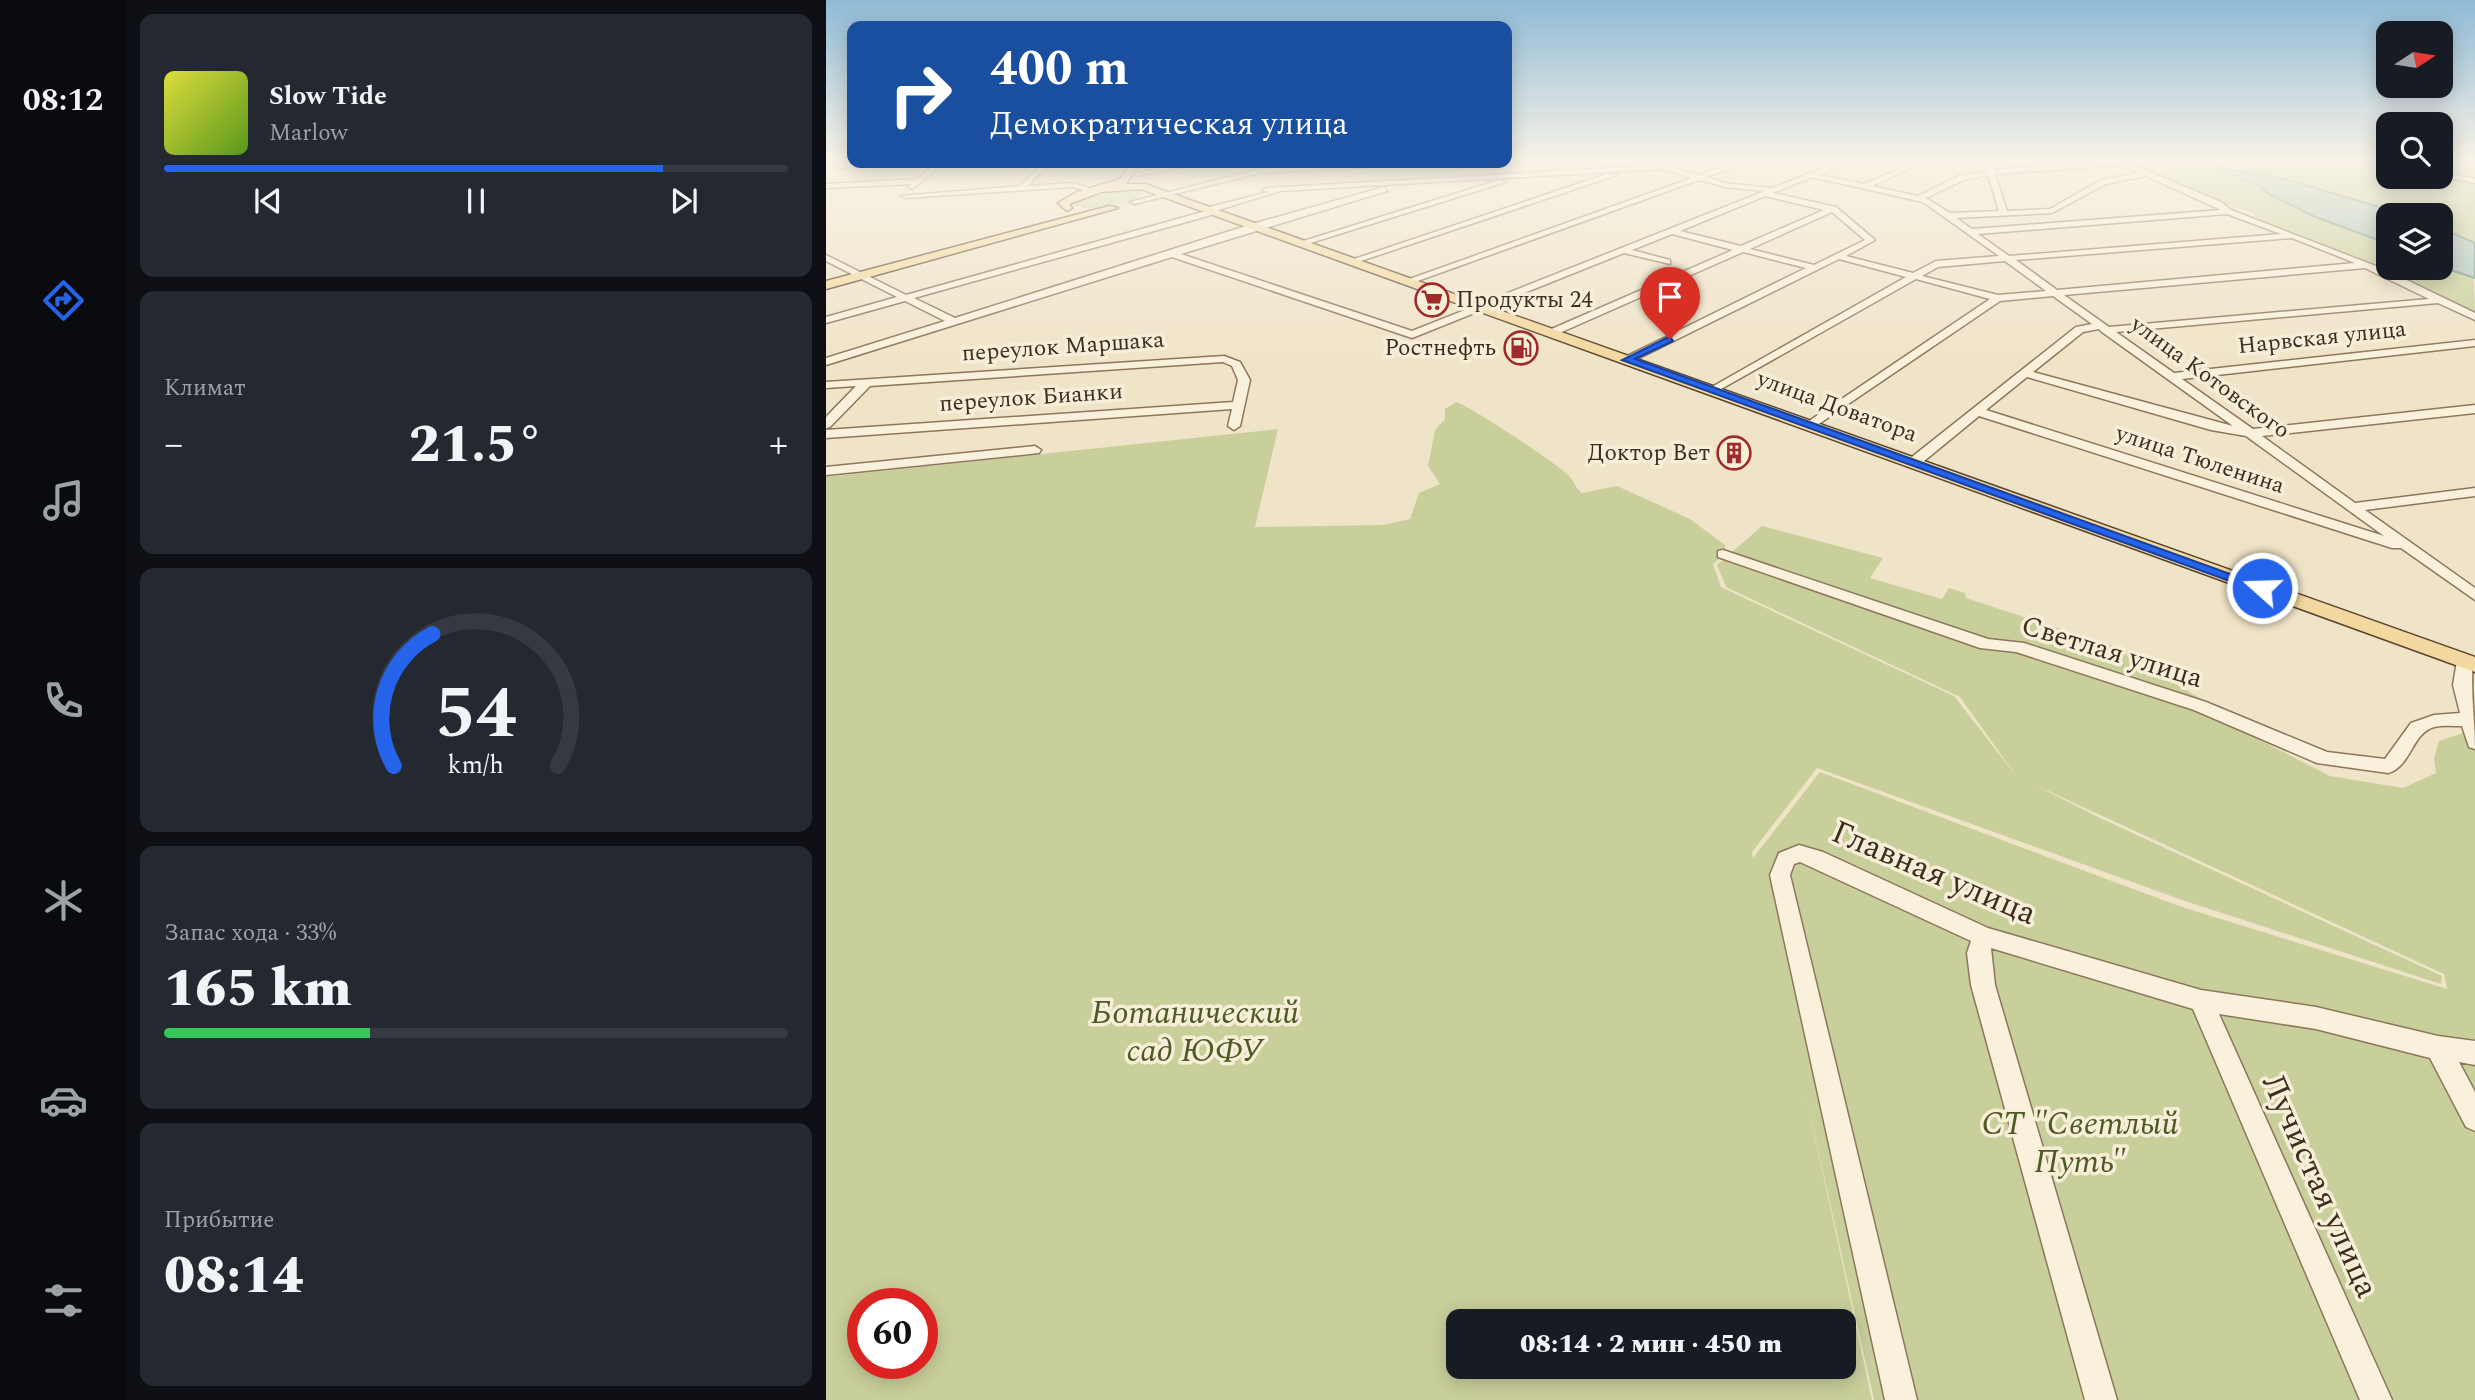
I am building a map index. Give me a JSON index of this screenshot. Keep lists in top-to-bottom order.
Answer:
{
  "streets": {
    "main road": ["улица Доватора"],
    "street": [
      "Нарвская улица",
      "переулок Маршака",
      "улица Котовского",
      "переулок Бианки",
      "улица Тюленина",
      "Светлая улица",
      "Главная улица",
      "Лучистая улица"
    ]
  },
  "crossings": [
    ["Нарвская улица", "улица Котовского"],
    ["переулок Маршака", "переулок Бианки"],
    ["улица Котовского", "улица Тюленина"],
    ["Главная улица", "Лучистая улица"]
  ],
  "parks": ["Ботанический сад ЮФУ", "СТ \"Светлый Путь\""],
  "places": {
    "supermarket": ["Продукты 24"],
    "fuel station": ["Ростнефть"],
    "building": ["Доктор Вет"]
  },
  "north": "right",
  "page": {
    "tabs": "08:12",
    "turn": ["400 m", "Демократическая улица"],
    "song": ["Slow Tide", "Marlow"],
    "tile": [
      "Климат",
      ["Запас хода · 33%", "165 km"],
      ["Прибытие", "08:14"]
    ],
    "heat": ["−", "21.5°", "+"],
    "limit": "60",
    "trip": "08:14 · 2 мин · 450 m",
    "gauge": ["54", "km/h"]
  }
}
